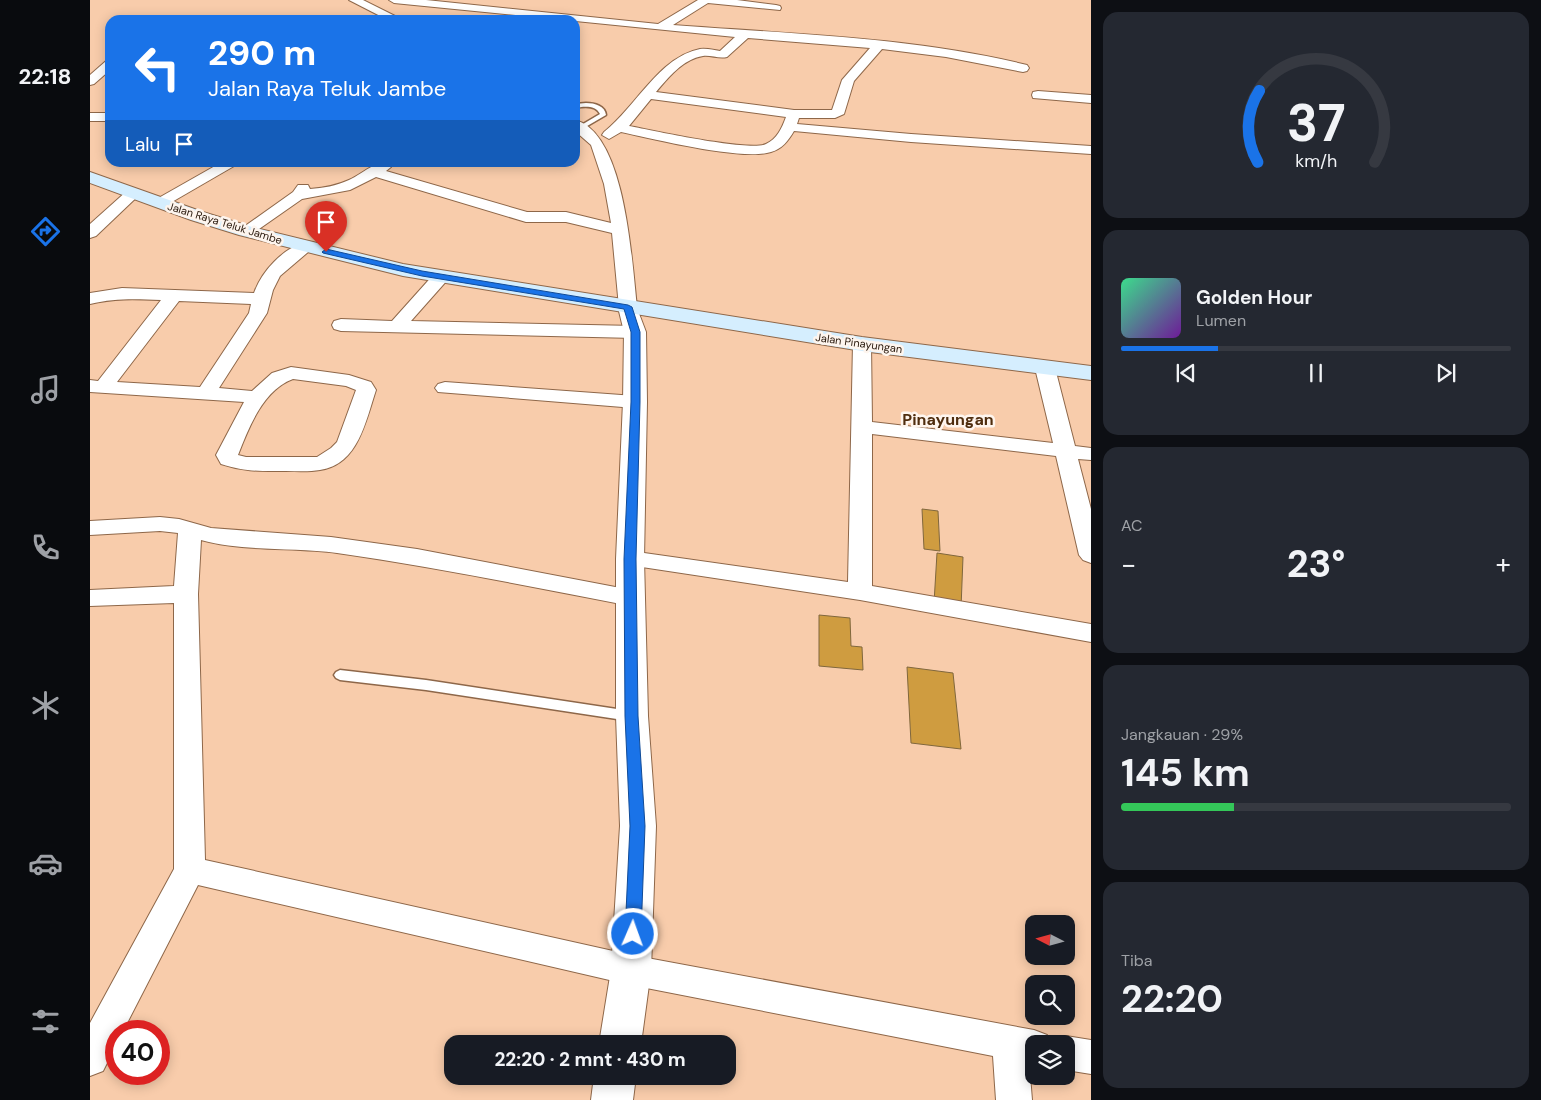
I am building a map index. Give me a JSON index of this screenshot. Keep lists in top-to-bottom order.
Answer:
{
  "streets": {
    "main road": ["Jalan Raya Teluk Jambe", "Jalan Pinayungan"]
  },
  "crossings": [
    ["Jalan Raya Teluk Jambe", "Jalan Pinayungan"]
  ],
  "districts": ["Pinayungan"],
  "north": "left",
  "page": {
    "tabs": "22:18",
    "turn": ["290 m", "Jalan Raya Teluk Jambe"],
    "then": "Lalu",
    "song": ["Golden Hour", "Lumen"],
    "tile": [
      "AC",
      ["Jangkauan · 29%", "145 km"],
      ["Tiba", "22:20"]
    ],
    "heat": ["−", "23°", "+"],
    "limit": "40",
    "trip": "22:20 · 2 mnt · 430 m",
    "gauge": ["37", "km/h"]
  }
}
